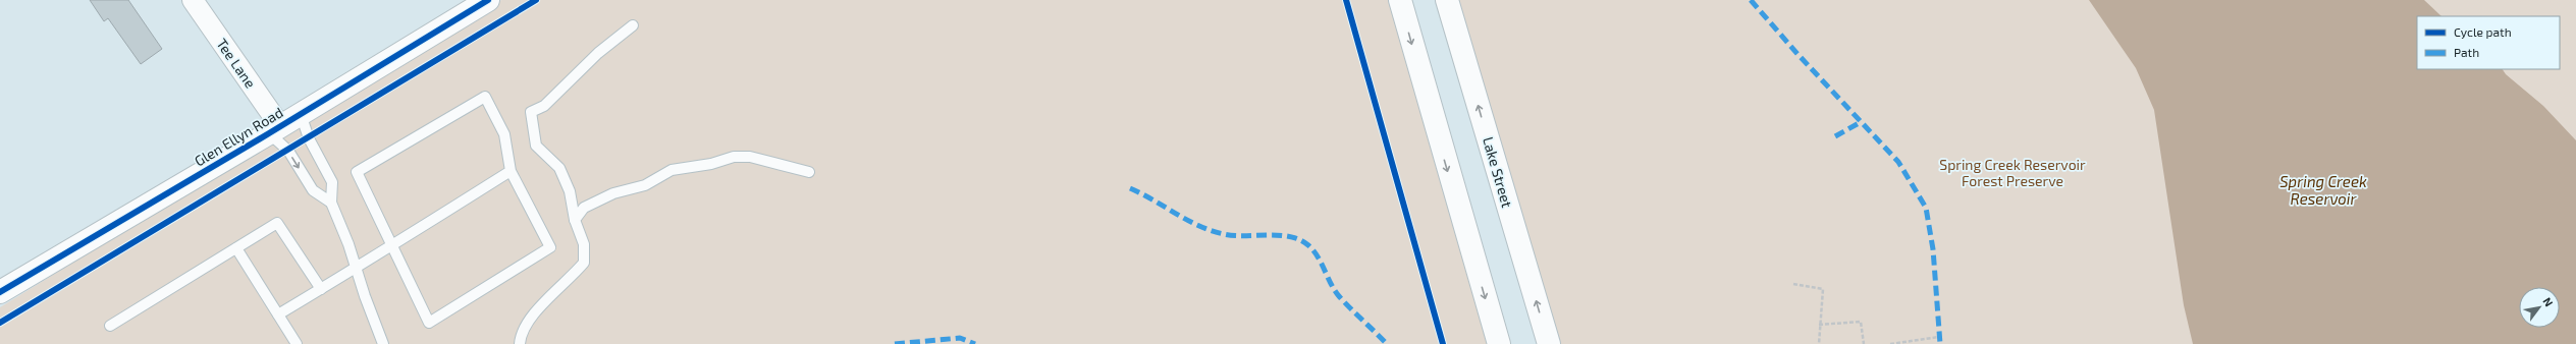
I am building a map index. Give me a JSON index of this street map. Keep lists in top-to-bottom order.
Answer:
{
  "streets": {
    "main road": ["Glen Ellyn Road", "Lake Street"],
    "street": ["Tee Lane"]
  },
  "crossings": [
    ["Tee Lane", "Glen Ellyn Road"]
  ],
  "water": ["Spring Creek Reservoir"],
  "parks": ["Spring Creek Reservoir Forest Preserve"],
  "legend": ["Cycle path", "Path"],
  "north": "top right"
}
